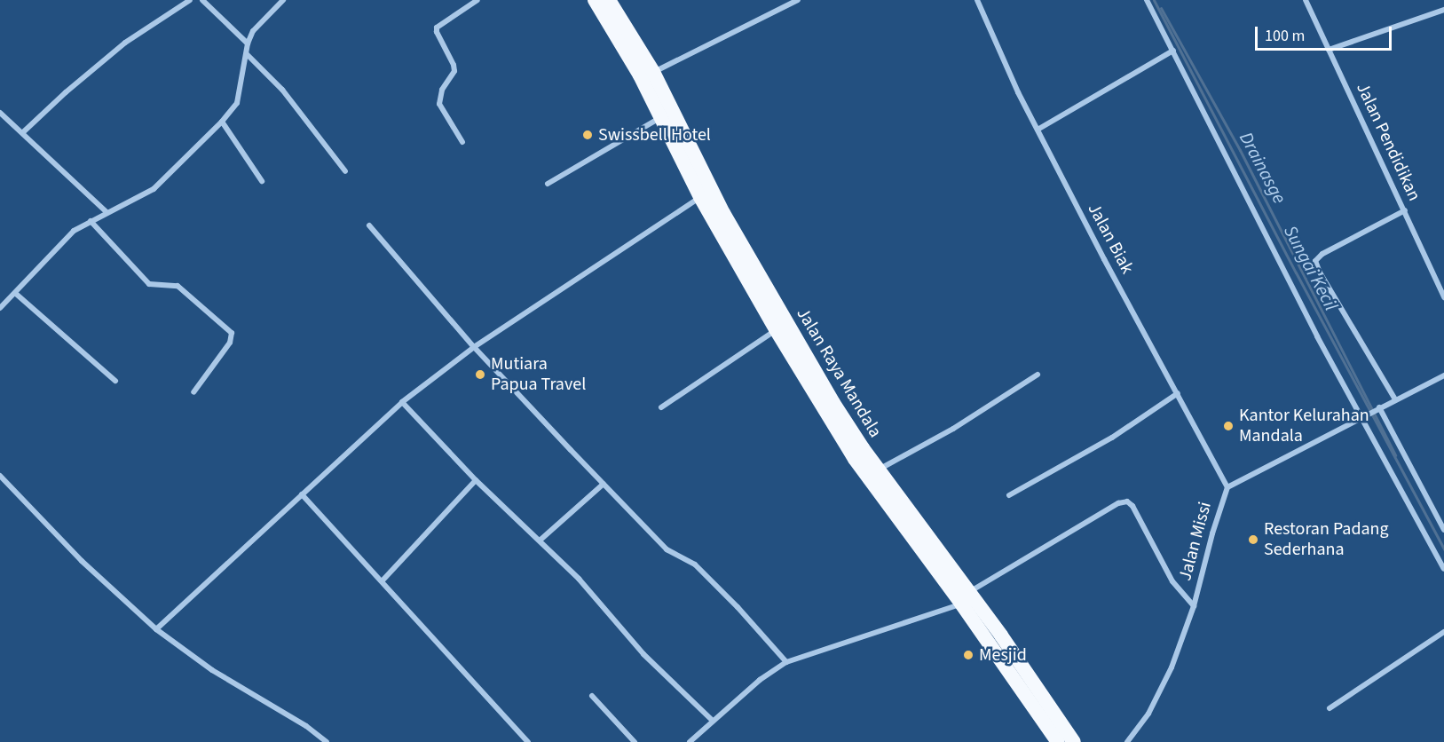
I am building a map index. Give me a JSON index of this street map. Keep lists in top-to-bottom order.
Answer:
{
  "streets": {
    "highway": ["Jalan Raya Mandala"],
    "street": ["Jalan Pendidikan", "Jalan Biak", "Jalan Missi"]
  },
  "crossings": [
    ["Jalan Biak", "Jalan Missi"]
  ],
  "water": ["Drainasge", "Sungai Kecil"],
  "places": [
    "Swissbell Hotel",
    "Mutiara Papua Travel",
    "Kantor Kelurahan Mandala",
    "Restoran Padang Sederhana",
    "Mesjid"
  ],
  "scale_bar": "100 m"
}
